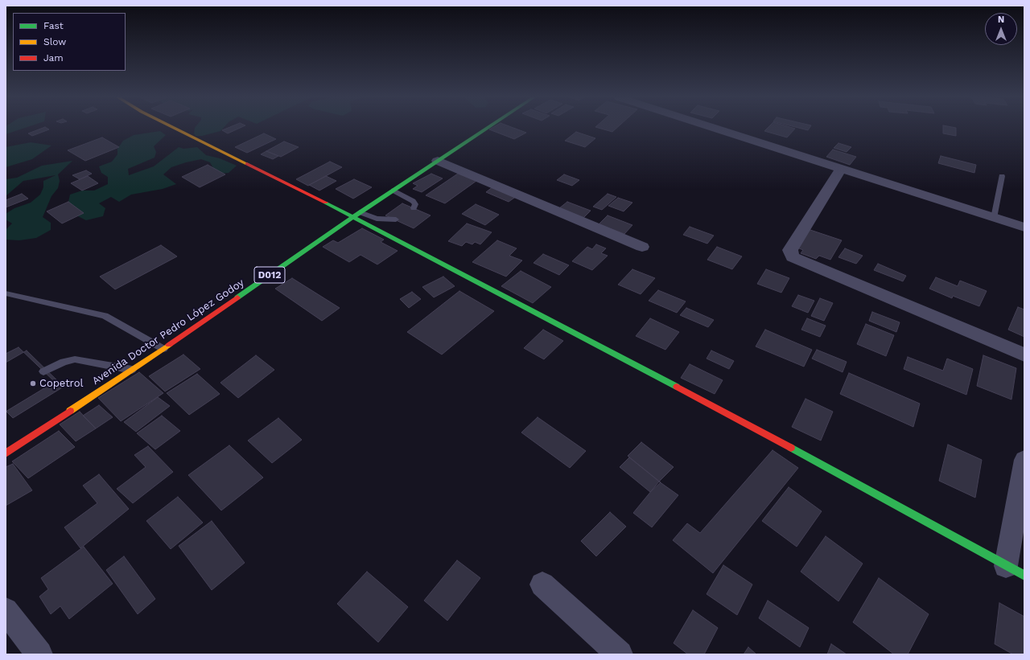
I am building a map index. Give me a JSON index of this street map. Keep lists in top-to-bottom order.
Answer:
{
  "streets": {
    "street": ["D012", "Avenida Doctor Pedro López Godoy"]
  },
  "places": ["Copetrol"],
  "legend": ["Fast", "Slow", "Jam"],
  "north": "top"
}
